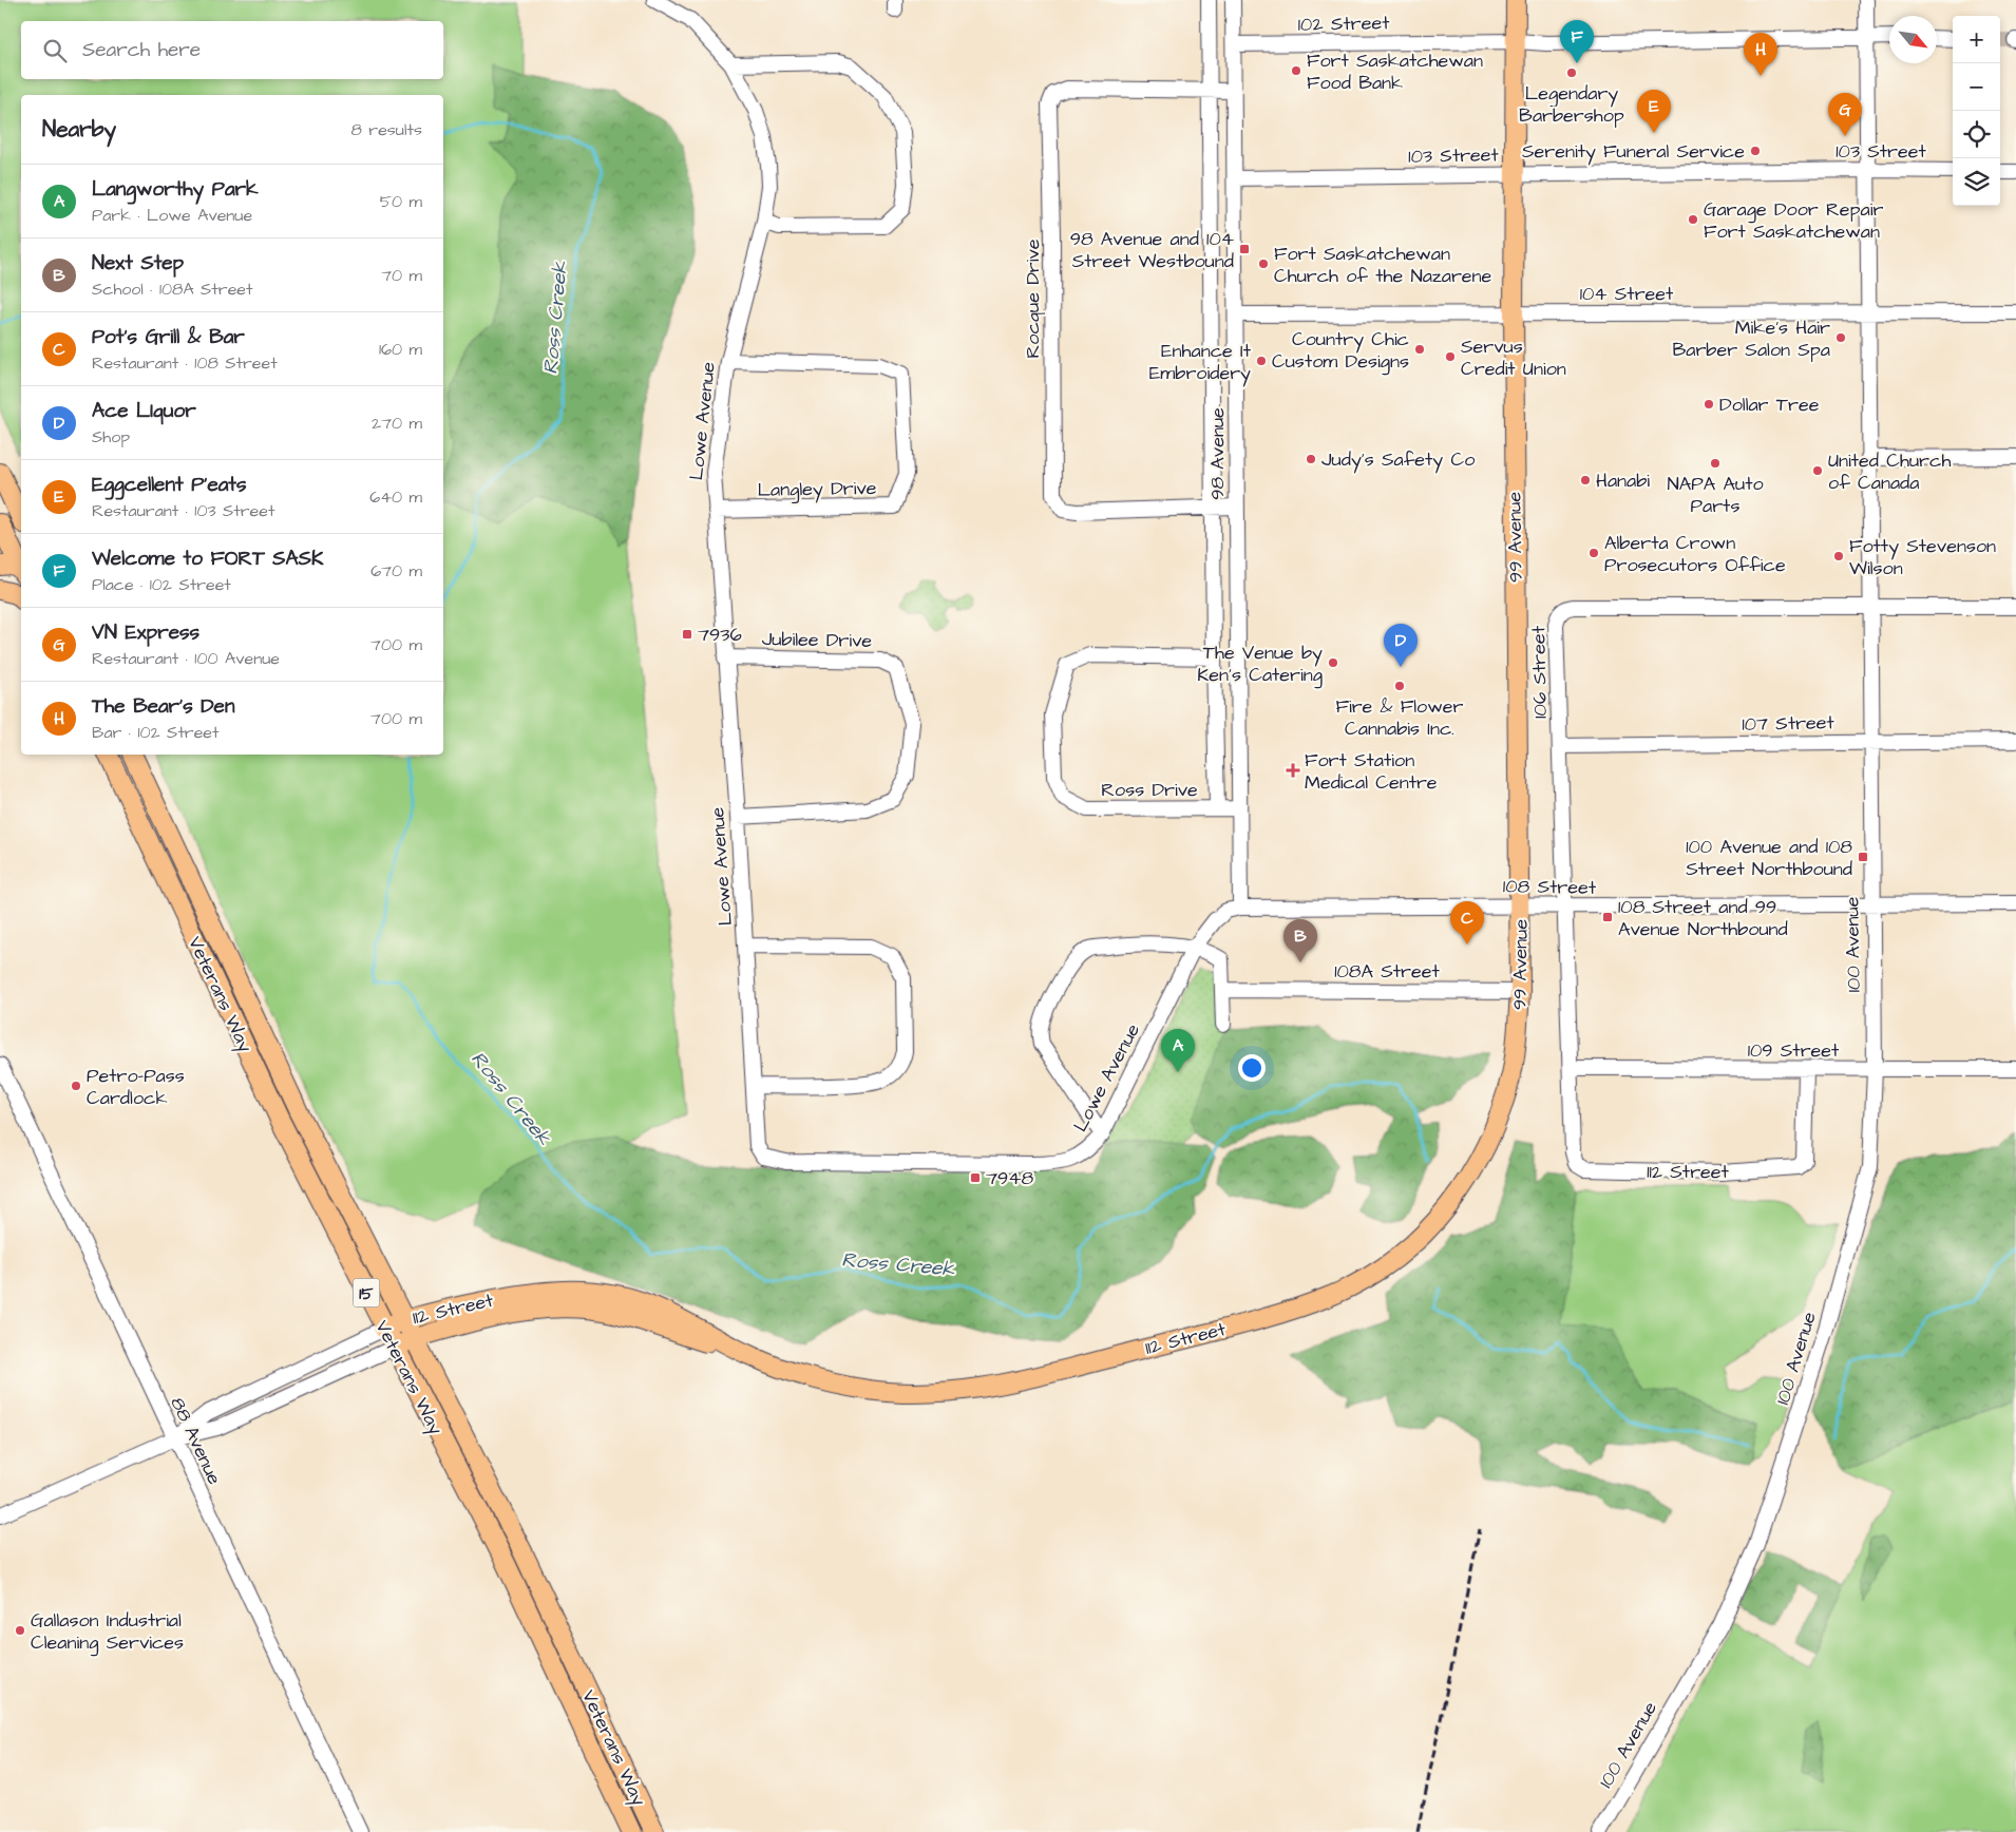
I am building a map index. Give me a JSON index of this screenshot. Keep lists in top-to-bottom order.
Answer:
{
  "streets": {
    "main road": [
      "99 Avenue",
      "Veterans Way",
      "112 Street",
      "15"
    ],
    "street": [
      "102 Street",
      "103 Street",
      "104 Street",
      "Rocque Drive",
      "Lowe Avenue",
      "98 Avenue",
      "Langley Drive",
      "Jubilee Drive",
      "106 Street",
      "107 Street",
      "Ross Drive",
      "108 Street",
      "100 Avenue",
      "108A Street",
      "109 Street",
      "88 Avenue"
    ]
  },
  "crossings": [
    ["102 Street", "98 Avenue"],
    ["102 Street", "99 Avenue"],
    ["102 Street", "100 Avenue"],
    ["103 Street", "98 Avenue"],
    ["103 Street", "99 Avenue"],
    ["103 Street", "100 Avenue"],
    ["104 Street", "98 Avenue"],
    ["104 Street", "99 Avenue"],
    ["104 Street", "100 Avenue"],
    ["Rocque Drive", "98 Avenue"],
    ["Lowe Avenue", "98 Avenue"],
    ["Lowe Avenue", "Langley Drive"],
    ["Lowe Avenue", "Jubilee Drive"],
    ["Lowe Avenue", "108 Street"],
    ["98 Avenue", "Ross Drive"],
    ["98 Avenue", "108 Street"],
    ["99 Avenue", "108 Street"],
    ["99 Avenue", "108A Street"],
    ["99 Avenue", "112 Street"],
    ["106 Street", "107 Street"],
    ["106 Street", "100 Avenue"],
    ["107 Street", "100 Avenue"],
    ["108 Street", "100 Avenue"],
    ["100 Avenue", "109 Street"],
    ["Veterans Way", "112 Street"],
    ["109 Street", "112 Street"],
    ["112 Street", "88 Avenue"]
  ],
  "water": ["Ross Creek"],
  "places": {
    "other": [
      "Fort Saskatchewan Food Bank",
      "Legendary Barbershop",
      "Serenity Funeral Service",
      "Garage Door Repair Fort Saskatchewan",
      "Fort Saskatchewan Church of the Nazarene",
      "Mike's Hair Barber Salon Spa",
      "Country Chic Custom Designs",
      "Servus Credit Union",
      "Enhance It Embroidery",
      "Dollar Tree",
      "Judy's Safety Co",
      "NAPA Auto Parts",
      "United Church of Canada",
      "Hanabi",
      "Alberta Crown Prosecutors Office",
      "Fotty Stevenson Wilson",
      "The Venue by Ken’s Catering",
      "Fire & Flower Cannabis Inc.",
      "Petro-Pass Cardlock",
      "Gallason Industrial Cleaning Services"
    ],
    "transit": [
      "98 Avenue and 104 Street Westbound",
      "7936",
      "100 Avenue and 108 Street Northbound",
      "108 Street and 99 Avenue Northbound",
      "7948"
    ],
    "health": ["Fort Station Medical Centre"]
  },
  "north": "bottom right",
  "page": {
    "map_buttons": ["+", "−"],
    "pins": [
      "F",
      "H",
      "E",
      "G",
      "D",
      "C",
      "B",
      "A"
    ],
    "search": "Search here",
    "heading": ["Nearby", "8 results"],
    "list": [
      {
        "mark": "A",
        "name": "Langworthy Park",
        "note": "Park · Lowe Avenue",
        "value": "50 m"
      },
      {
        "mark": "B",
        "name": "Next Step",
        "note": "School · 108A Street",
        "value": "70 m"
      },
      {
        "mark": "C",
        "name": "Pot's Grill & Bar",
        "note": "Restaurant · 108 Street",
        "value": "160 m"
      },
      {
        "mark": "D",
        "name": "Ace LIquor",
        "note": "Shop",
        "value": "270 m"
      },
      {
        "mark": "E",
        "name": "Eggcellent P’eats",
        "note": "Restaurant · 103 Street",
        "value": "640 m"
      },
      {
        "mark": "F",
        "name": "Welcome to FORT SASK",
        "note": "Place · 102 Street",
        "value": "670 m"
      },
      {
        "mark": "G",
        "name": "VN Express",
        "note": "Restaurant · 100 Avenue",
        "value": "700 m"
      },
      {
        "mark": "H",
        "name": "The Bear's Den",
        "note": "Bar · 102 Street",
        "value": "700 m"
      }
    ]
  }
}
